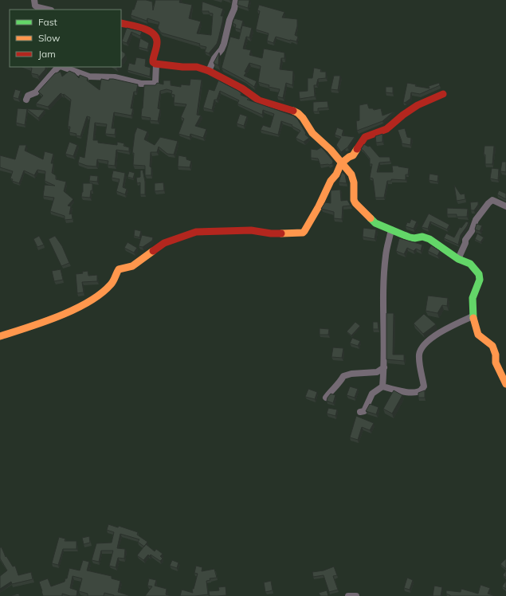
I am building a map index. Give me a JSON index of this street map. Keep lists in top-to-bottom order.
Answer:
{
  "legend": ["Fast", "Slow", "Jam"]
}
